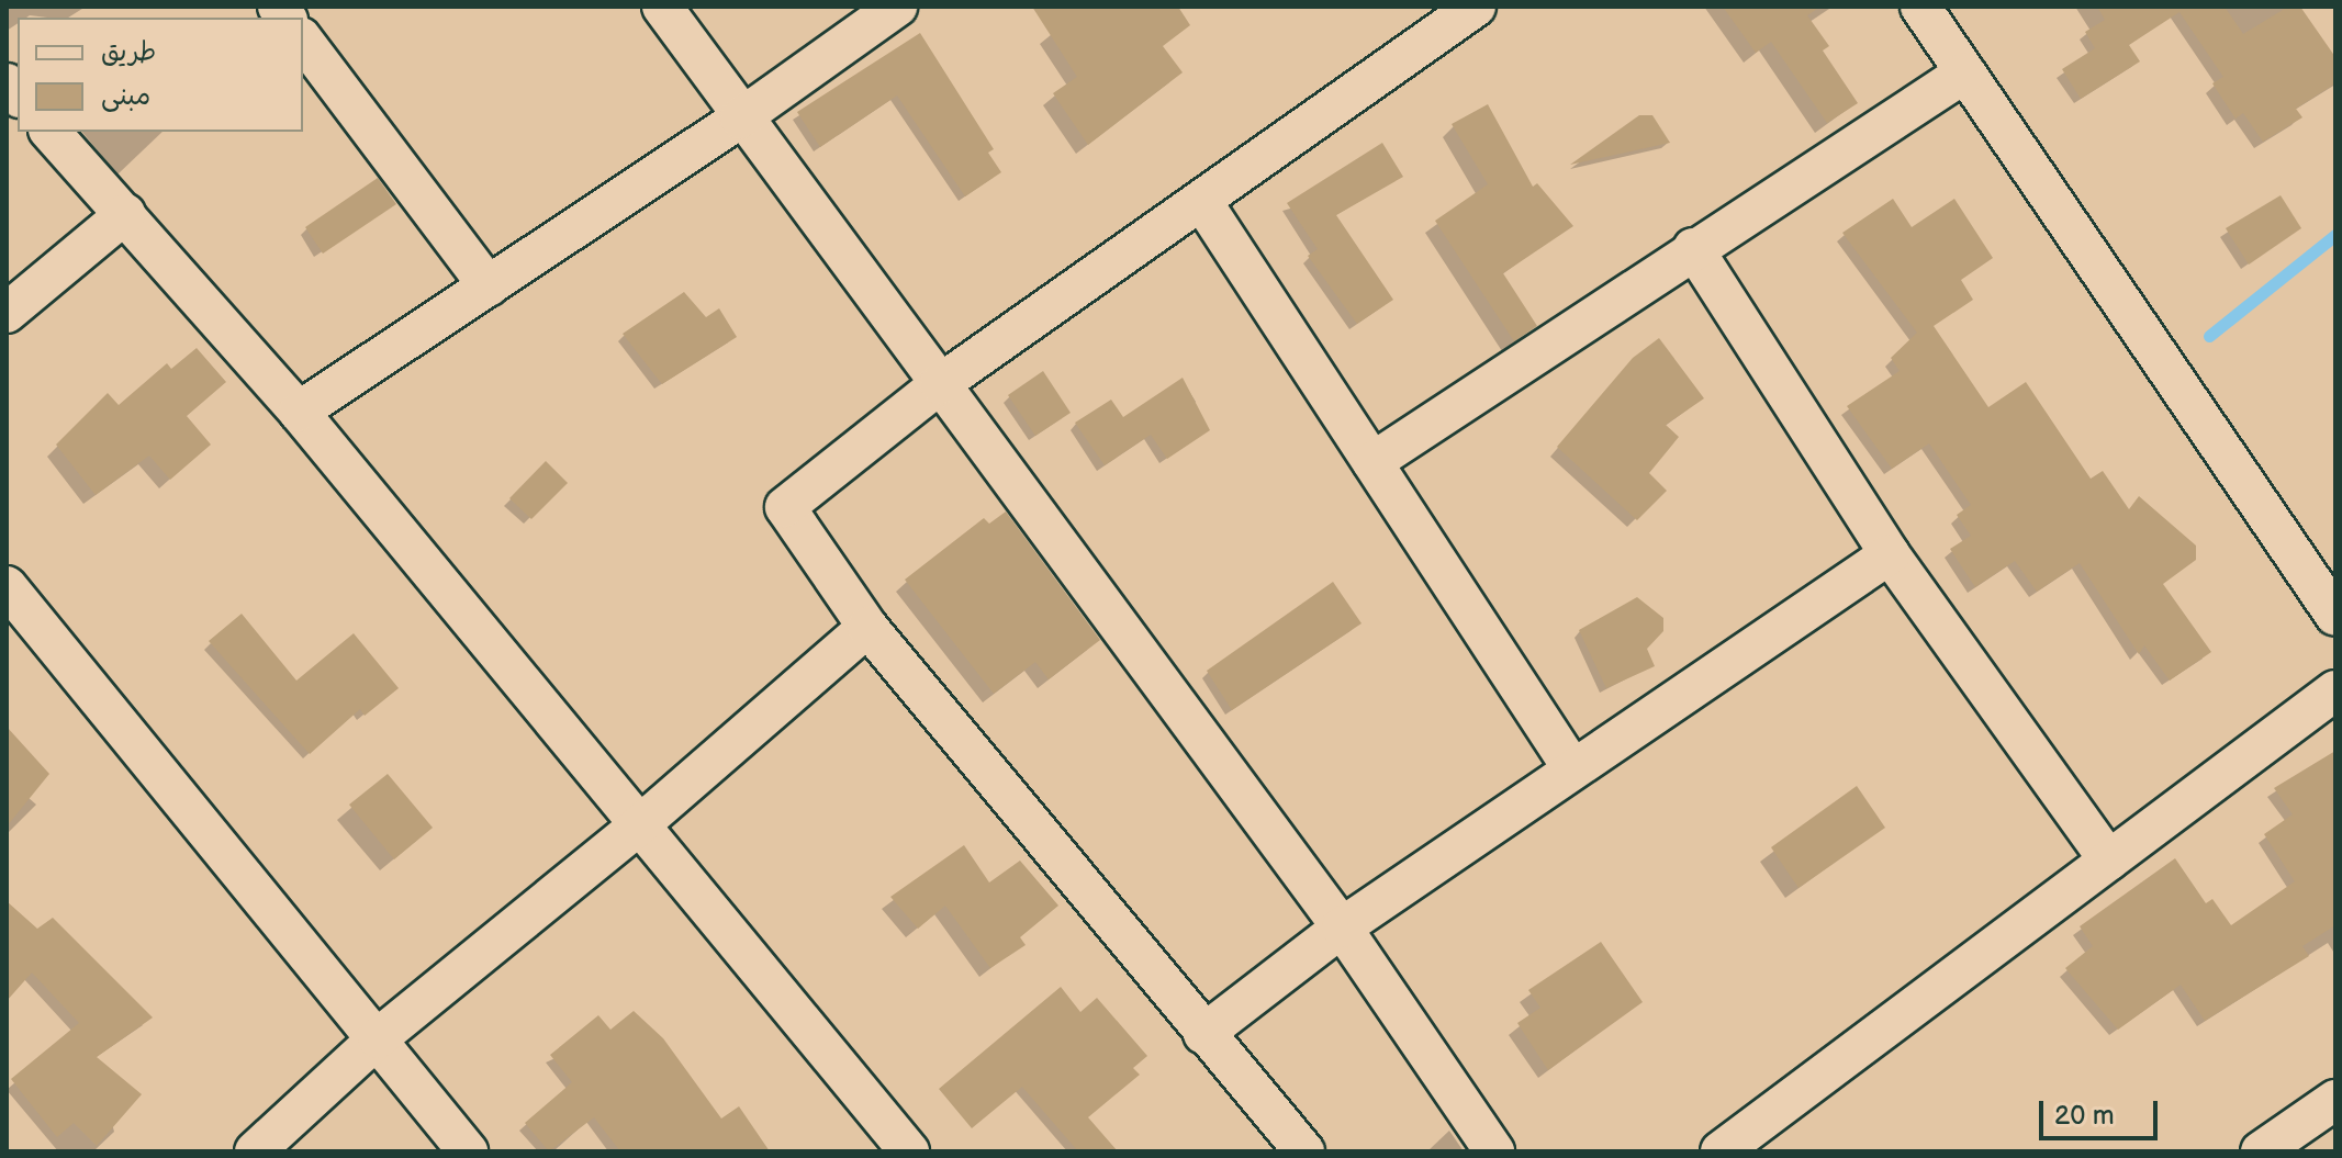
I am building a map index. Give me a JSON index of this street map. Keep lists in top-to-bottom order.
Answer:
{
  "legend": ["طريق", "مبنى"],
  "scale_bar": "20 m"
}
